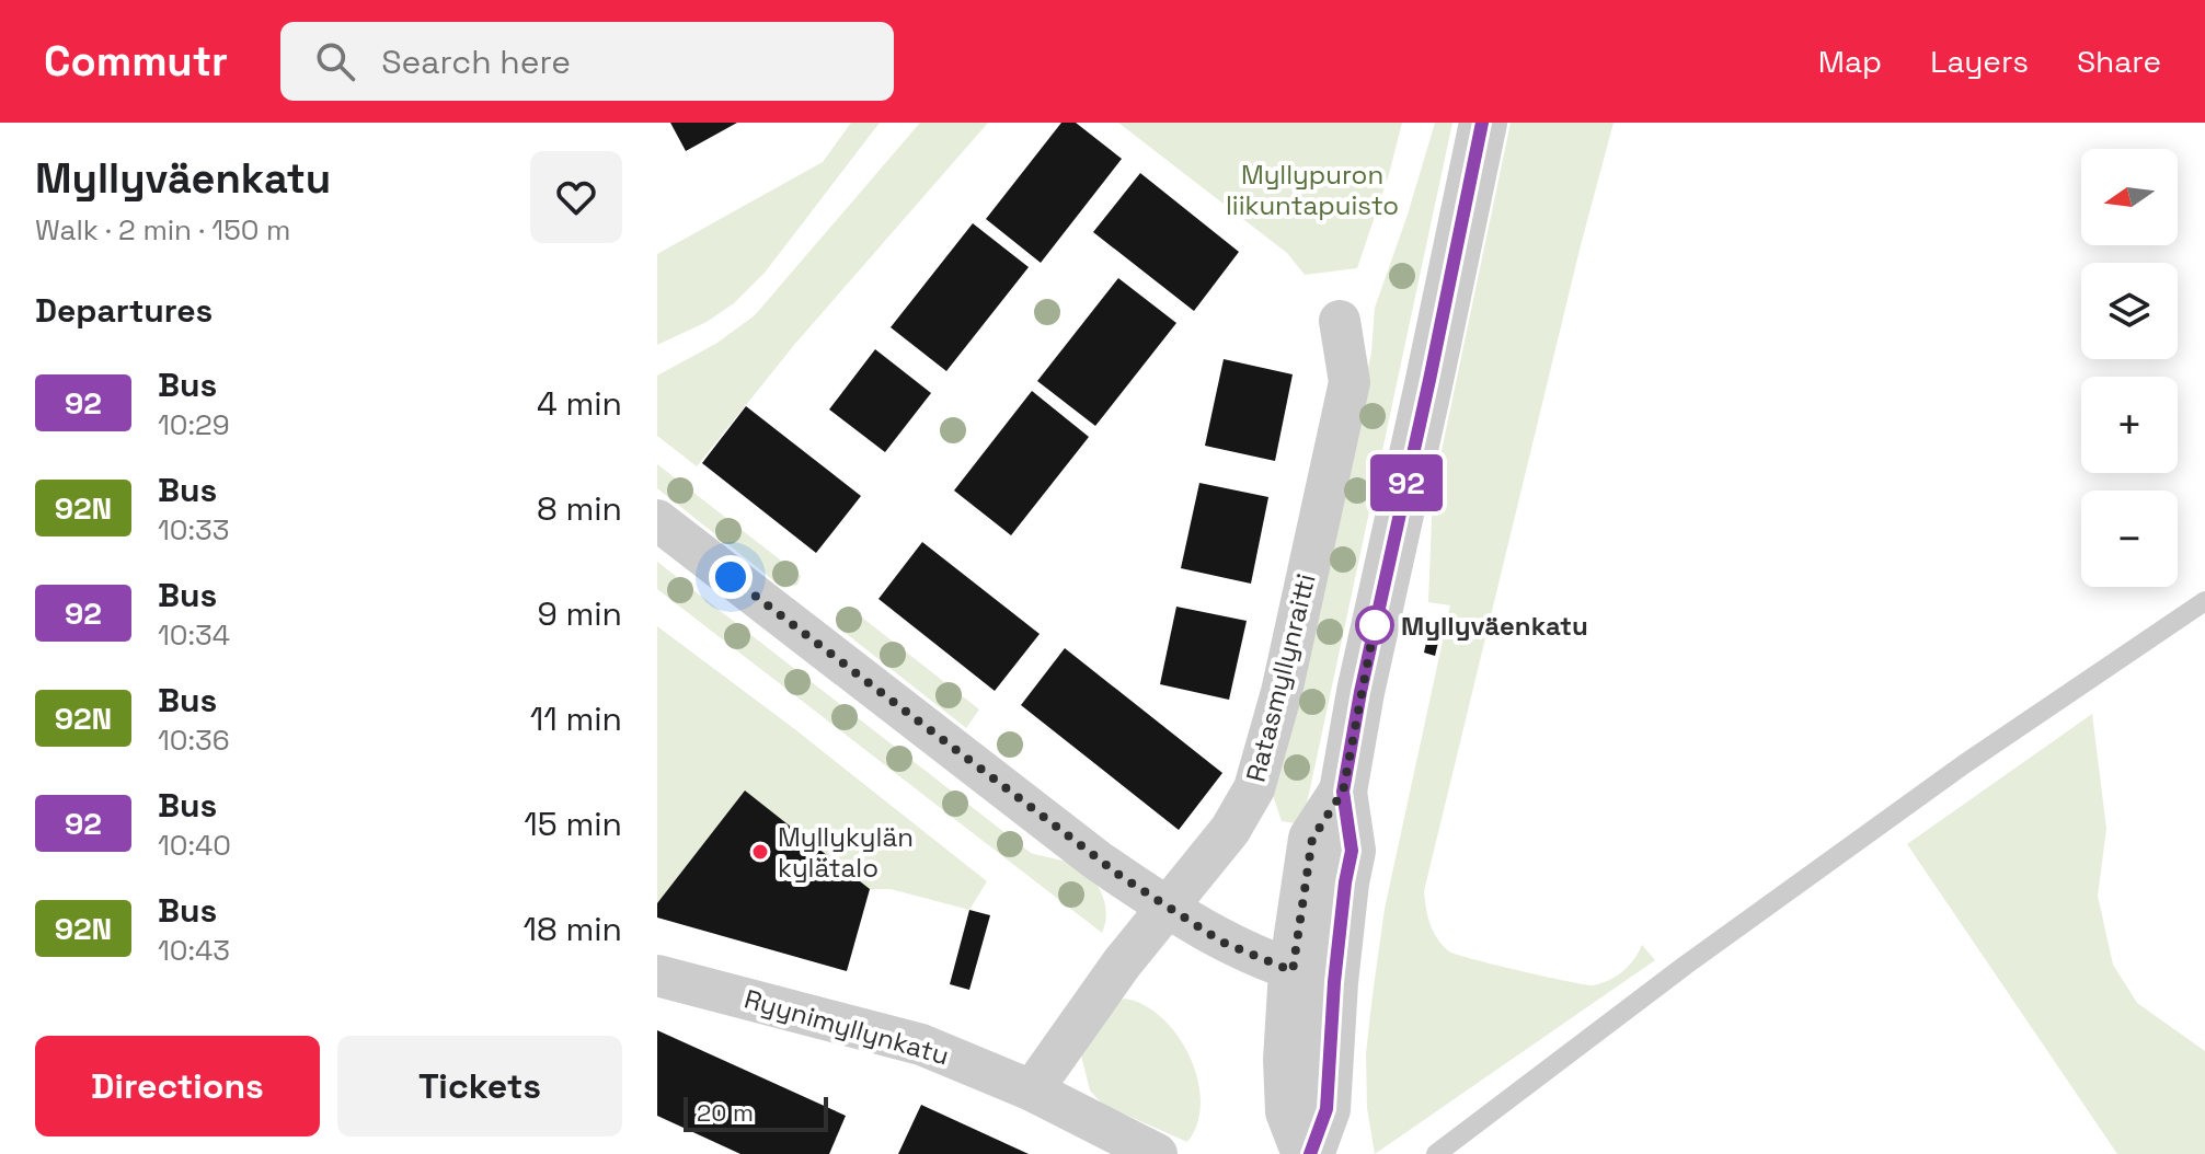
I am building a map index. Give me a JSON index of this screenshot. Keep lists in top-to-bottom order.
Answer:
{
  "streets": {
    "street": ["Ratasmyllynraitti", "Ryynimyllynkatu"]
  },
  "crossings": [
    ["Ratasmyllynraitti", "Ryynimyllynkatu"]
  ],
  "parks": ["Myllypuron liikuntapuisto"],
  "places": ["Myllyväenkatu", "Myllykylän kylätalo"],
  "lines": ["bus line 92"],
  "scale_bar": "20 m",
  "north": "left",
  "page": {
    "header": "Commutr",
    "search": "Search here",
    "nav": ["Map", "Layers", "Share"],
    "heading": [
      ["Myllyväenkatu", "Walk · 2 min · 150 m"],
      "Departures"
    ],
    "on_map": "92",
    "map_buttons": ["+", "−"],
    "list": [
      {
        "mark": "92",
        "name": "Bus",
        "note": "10:29",
        "value": "4 min"
      },
      {
        "mark": "92N",
        "name": "Bus",
        "note": "10:33",
        "value": "8 min"
      },
      {
        "mark": "92",
        "name": "Bus",
        "note": "10:34",
        "value": "9 min"
      },
      {
        "mark": "92N",
        "name": "Bus",
        "note": "10:36",
        "value": "11 min"
      },
      {
        "mark": "92",
        "name": "Bus",
        "note": "10:40",
        "value": "15 min"
      },
      {
        "mark": "92N",
        "name": "Bus",
        "note": "10:43",
        "value": "18 min"
      }
    ],
    "buttons": ["Directions", "Tickets"],
    "scale": "20 m"
  }
}
